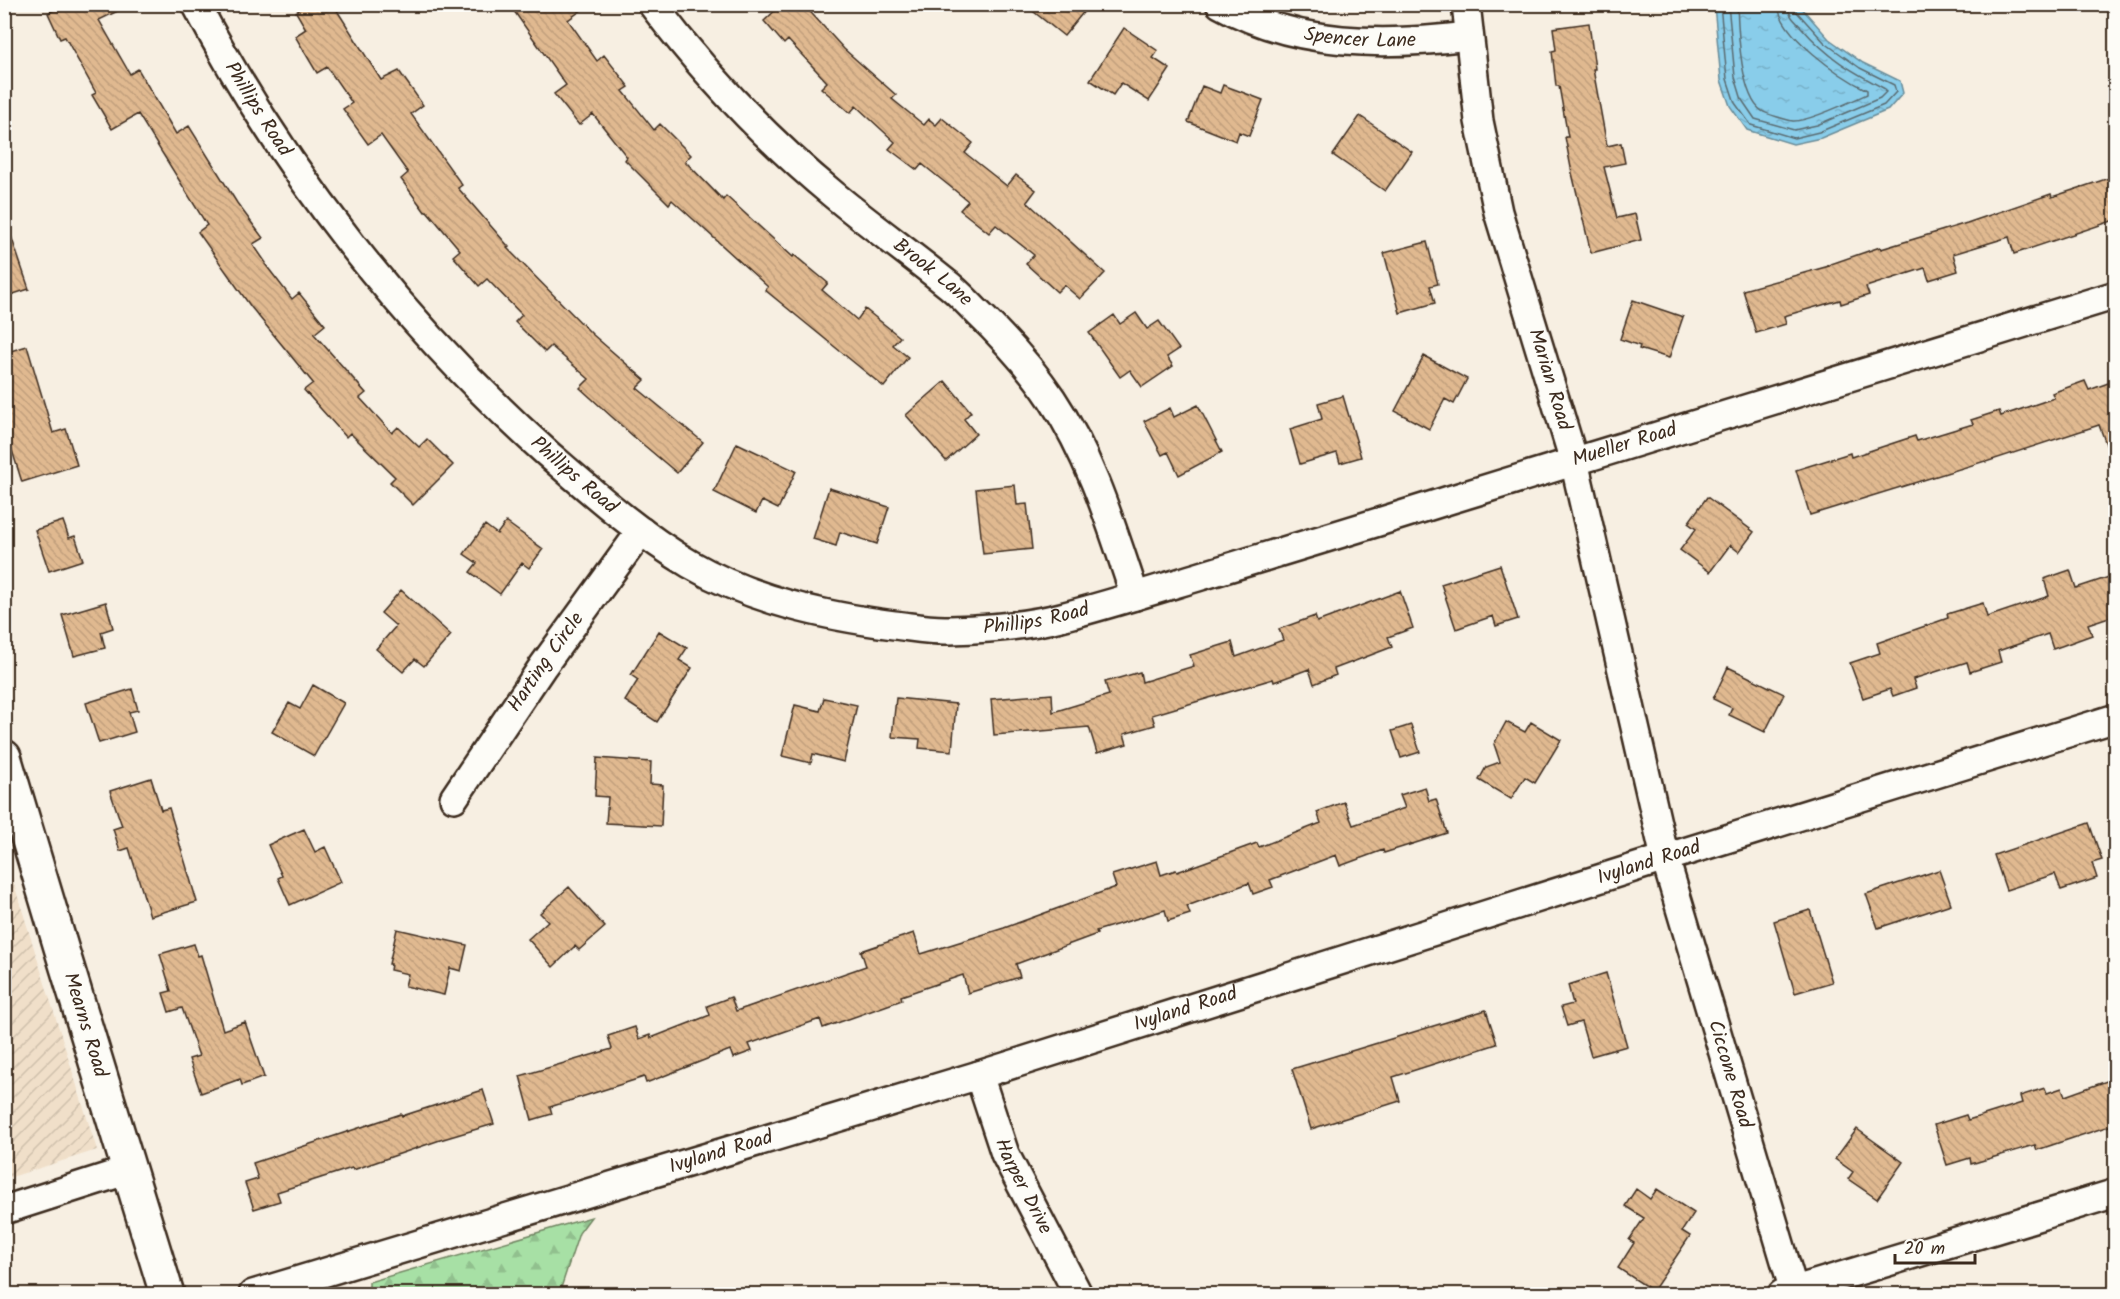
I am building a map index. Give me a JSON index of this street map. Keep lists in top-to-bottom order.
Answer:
{
  "streets": {
    "street": [
      "Spencer Lane",
      "Phillips Road",
      "Brook Lane",
      "Marian Road",
      "Mueller Road",
      "Harting Circle",
      "Ivyland Road",
      "Mearns Road",
      "Ciccone Road",
      "Harper Drive"
    ]
  },
  "crossings": [
    ["Spencer Lane", "Marian Road"],
    ["Phillips Road", "Brook Lane"],
    ["Phillips Road", "Mueller Road"],
    ["Phillips Road", "Harting Circle"],
    ["Brook Lane", "Mueller Road"],
    ["Marian Road", "Mueller Road"],
    ["Marian Road", "Ivyland Road"],
    ["Marian Road", "Ciccone Road"],
    ["Ivyland Road", "Ciccone Road"],
    ["Ivyland Road", "Harper Drive"]
  ],
  "scale_bar": "20 m"
}
